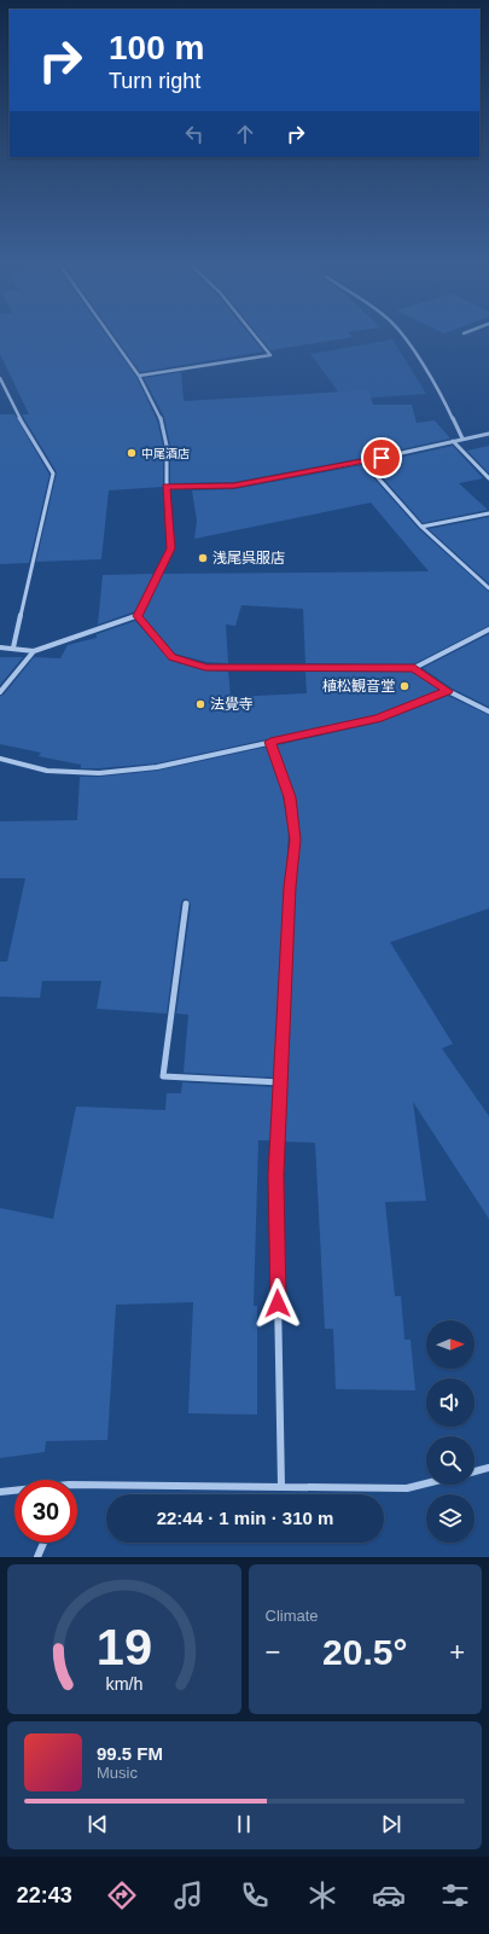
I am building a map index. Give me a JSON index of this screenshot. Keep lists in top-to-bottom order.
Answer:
{
  "places": [
    "中尾酒店",
    "浅尾呉服店",
    "植松観音堂",
    "法覺寺"
  ],
  "north": "right",
  "page": {
    "turn": ["100 m", "Turn right"],
    "limit": "30",
    "trip": "22:44 · 1 min · 310 m",
    "tile": "Climate",
    "heat": ["−", "20.5°", "+"],
    "song": ["99.5 FM", "Music"],
    "tabs": "22:43",
    "gauge": ["19", "km/h"]
  }
}
